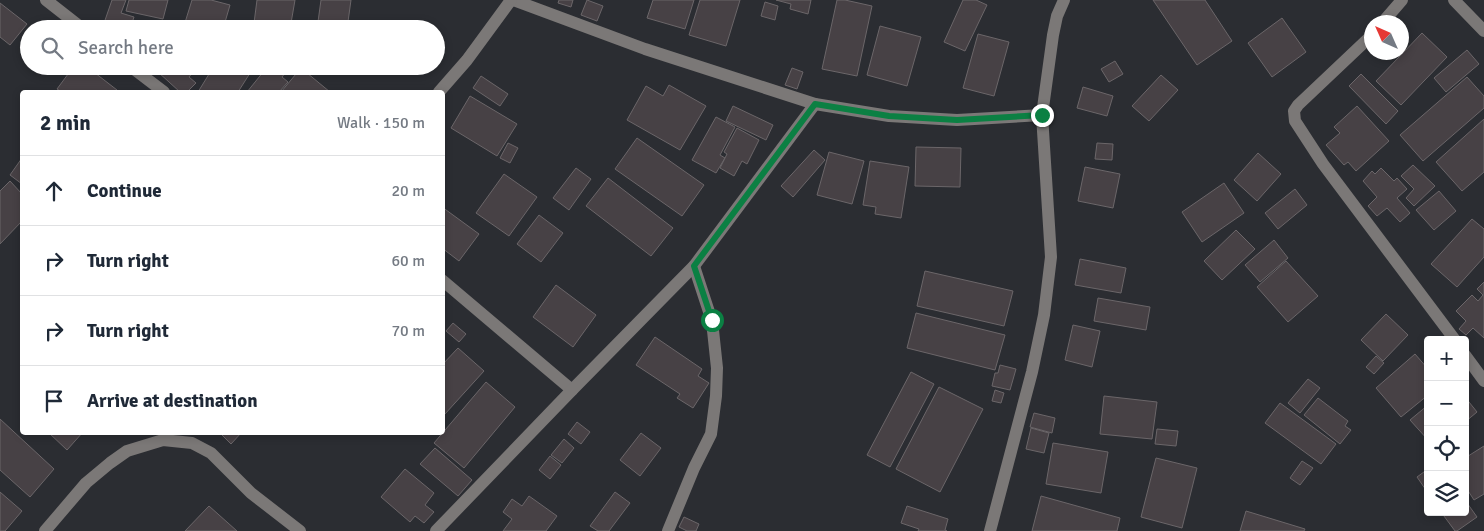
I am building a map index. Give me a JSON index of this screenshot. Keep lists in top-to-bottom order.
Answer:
{
  "north": "top left",
  "page": {
    "search": "Search here",
    "heading": ["2 min", "Walk · 150 m"],
    "list": [
      ["Continue", "20 m"],
      ["Turn right", "60 m"],
      ["Turn right", "70 m"],
      "Arrive at destination"
    ],
    "map_buttons": ["+", "−"]
  }
}
